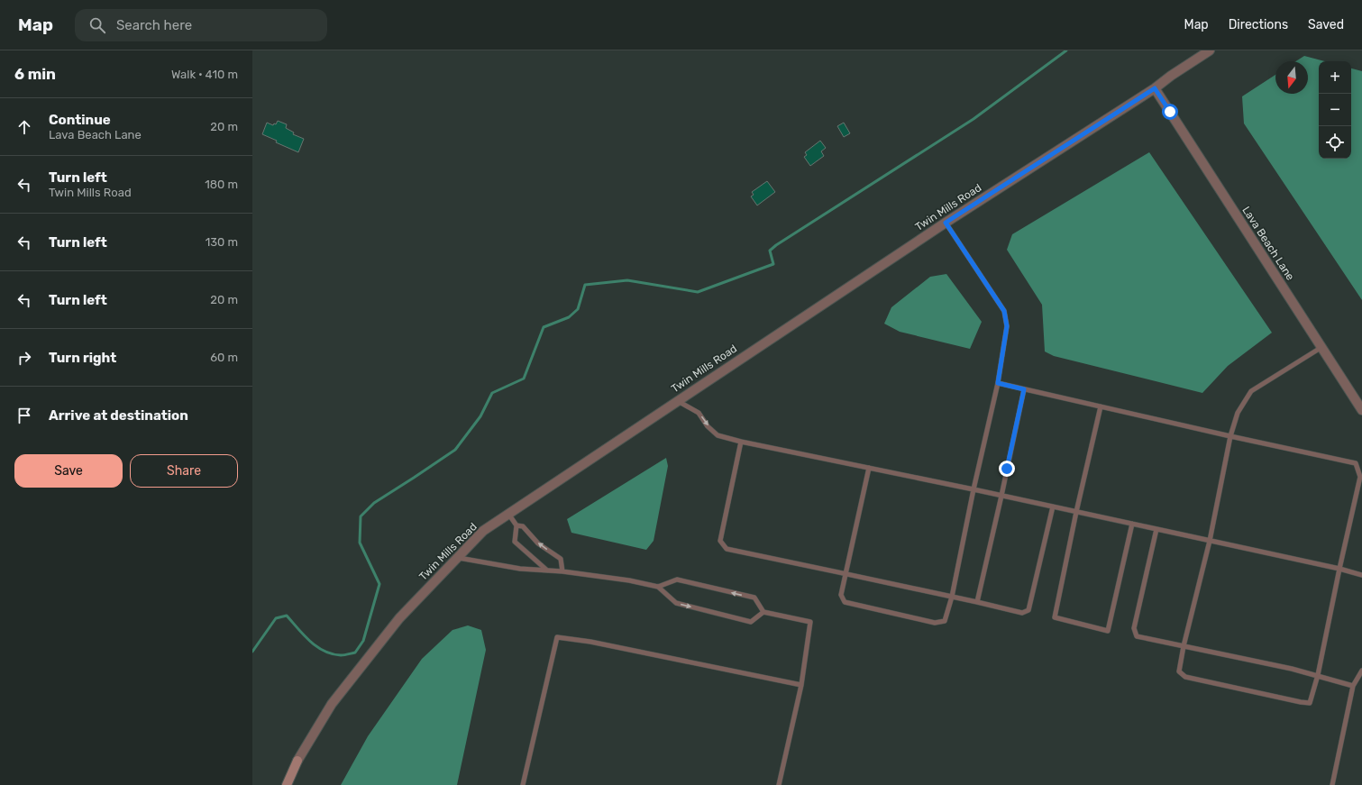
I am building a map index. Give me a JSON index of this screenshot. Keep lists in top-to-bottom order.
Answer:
{
  "streets": {
    "street": ["Twin Mills Road", "Lava Beach Lane"]
  },
  "crossings": [
    ["Twin Mills Road", "Lava Beach Lane"]
  ],
  "north": "bottom",
  "page": {
    "header": "Map",
    "search": "Search here",
    "nav": ["Map", "Directions", "Saved"],
    "heading": ["6 min", "Walk · 410 m"],
    "map_buttons": ["+", "−"],
    "list": [
      ["Continue", "Lava Beach Lane", "20 m"],
      ["Turn left", "Twin Mills Road", "180 m"],
      ["Turn left", "130 m"],
      ["Turn left", "20 m"],
      ["Turn right", "60 m"],
      "Arrive at destination"
    ],
    "buttons": ["Save", "Share"]
  }
}
